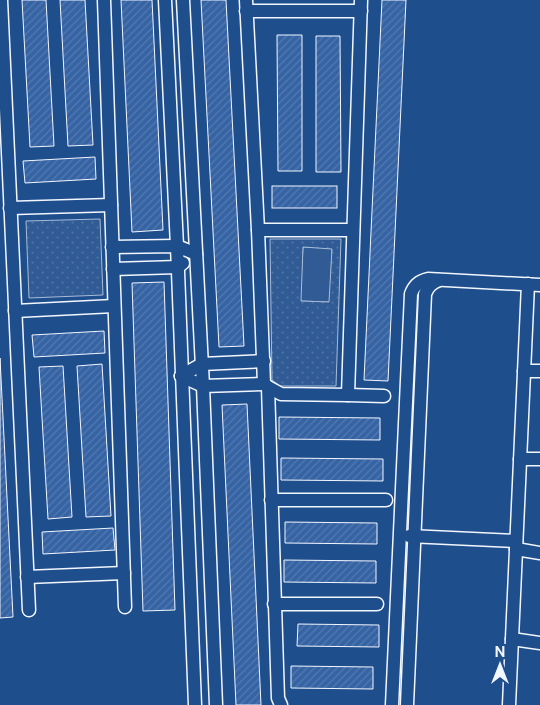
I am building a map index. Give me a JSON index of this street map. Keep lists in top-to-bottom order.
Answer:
{
  "north": "top"
}
